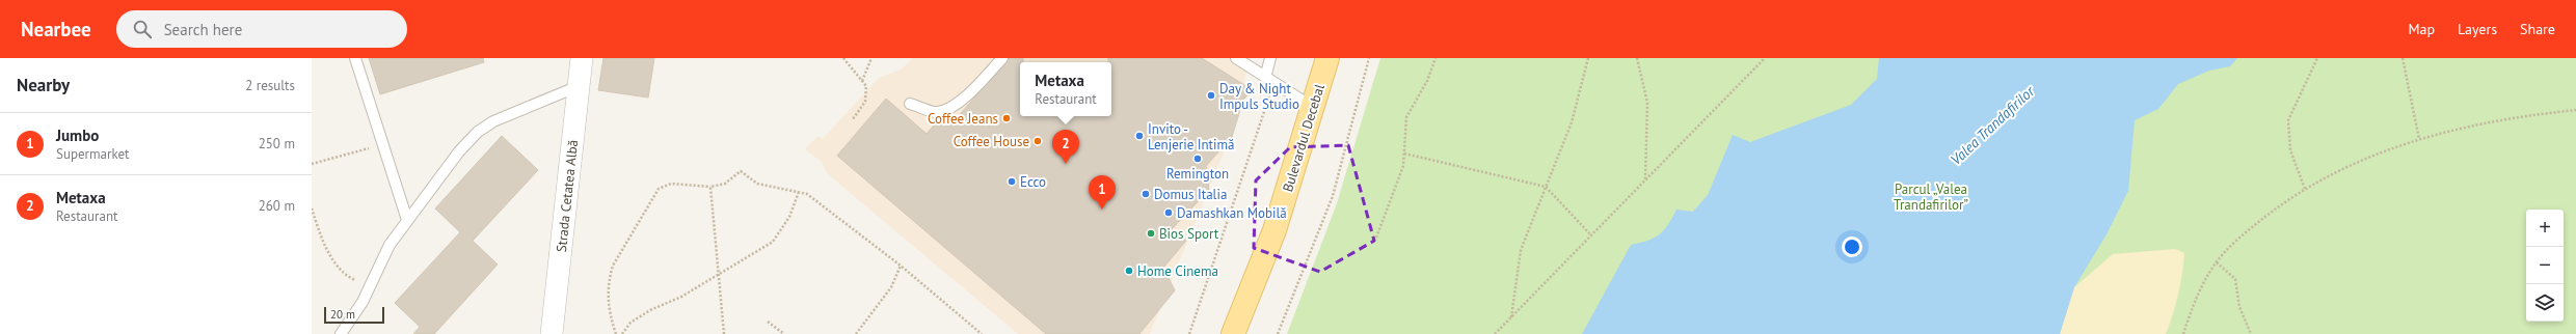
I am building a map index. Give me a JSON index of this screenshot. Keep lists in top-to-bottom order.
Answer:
{
  "streets": {
    "main road": ["Bulevardul Decebal"],
    "street": ["Strada Cetatea Albă"]
  },
  "water": ["Valea Trandafirilor"],
  "parks": ["Parcul „Valea Trandafirilor”"],
  "places": [
    "Day & Night Impuls Studio",
    "Coffee Jeans",
    "Invito - Lenjerie Intimă",
    "Coffee House",
    "Remington",
    "Ecco",
    "Domus Italia",
    "Damashkan Mobilă",
    "Bios Sport",
    "Home Cinema"
  ],
  "scale_bar": "20 m",
  "page": {
    "header": "Nearbee",
    "search": "Search here",
    "nav": ["Map", "Layers", "Share"],
    "heading": ["Nearby", "2 results"],
    "popup": ["Metaxa", "Restaurant"],
    "list": [
      {
        "mark": "1",
        "name": "Jumbo",
        "note": "Supermarket",
        "value": "250 m"
      },
      {
        "mark": "2",
        "name": "Metaxa",
        "note": "Restaurant",
        "value": "260 m"
      }
    ],
    "pins": ["2", "1"],
    "map_buttons": ["+", "−"],
    "scale": "20 m"
  }
}
